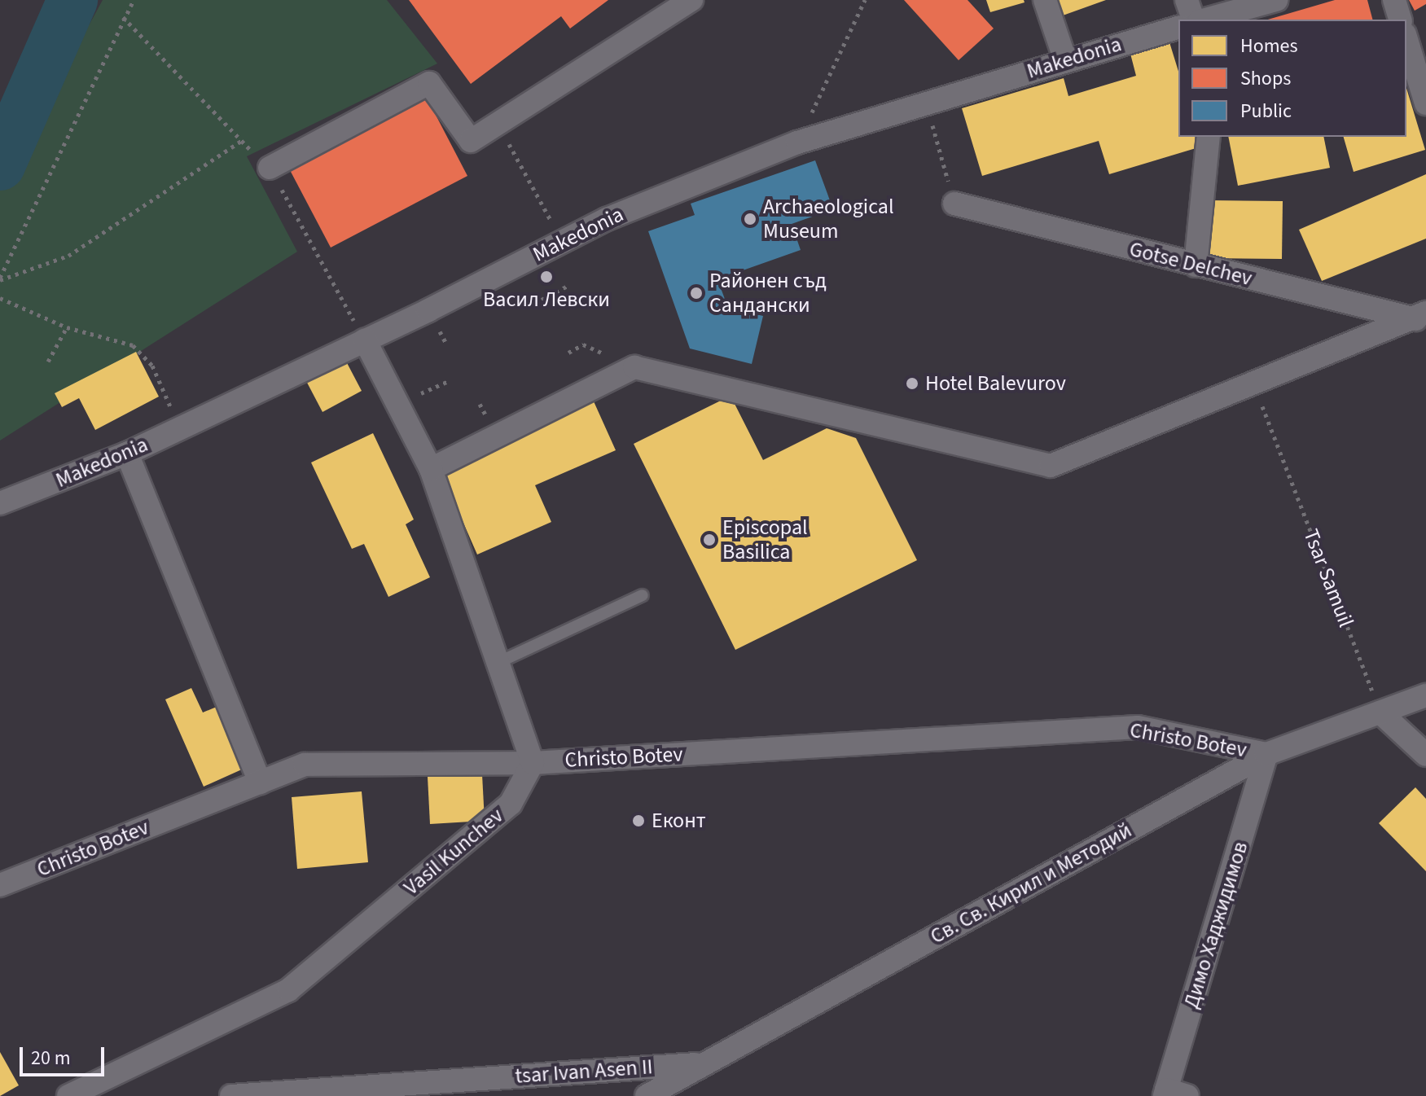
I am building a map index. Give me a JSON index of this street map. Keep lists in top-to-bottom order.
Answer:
{
  "streets": {
    "street": [
      "Makedonia",
      "Gotse Delchev",
      "Christo Botev",
      "Vasil Kunchev",
      "Св. Св. Кирил и Методий",
      "Димо Хаджидимов",
      "tsar Ivan Asen II"
    ],
    "path": ["Tsar Samuil"]
  },
  "crossings": [
    ["Tsar Samuil", "Св. Св. Кирил и Методий"],
    ["Christo Botev", "Vasil Kunchev"],
    ["Christo Botev", "Св. Св. Кирил и Методий"],
    ["Christo Botev", "Димо Хаджидимов"],
    ["Св. Св. Кирил и Методий", "Димо Хаджидимов"],
    ["Св. Св. Кирил и Методий", "tsar Ivan Asen II"]
  ],
  "places": [
    "Archaeological Museum",
    "Васил Левски",
    "Районен съд Сандански",
    "Hotel Balevurov",
    "Еpiscopal Basilica",
    "Еконт"
  ],
  "legend": ["Homes", "Shops", "Public"],
  "scale_bar": "20 m"
}
